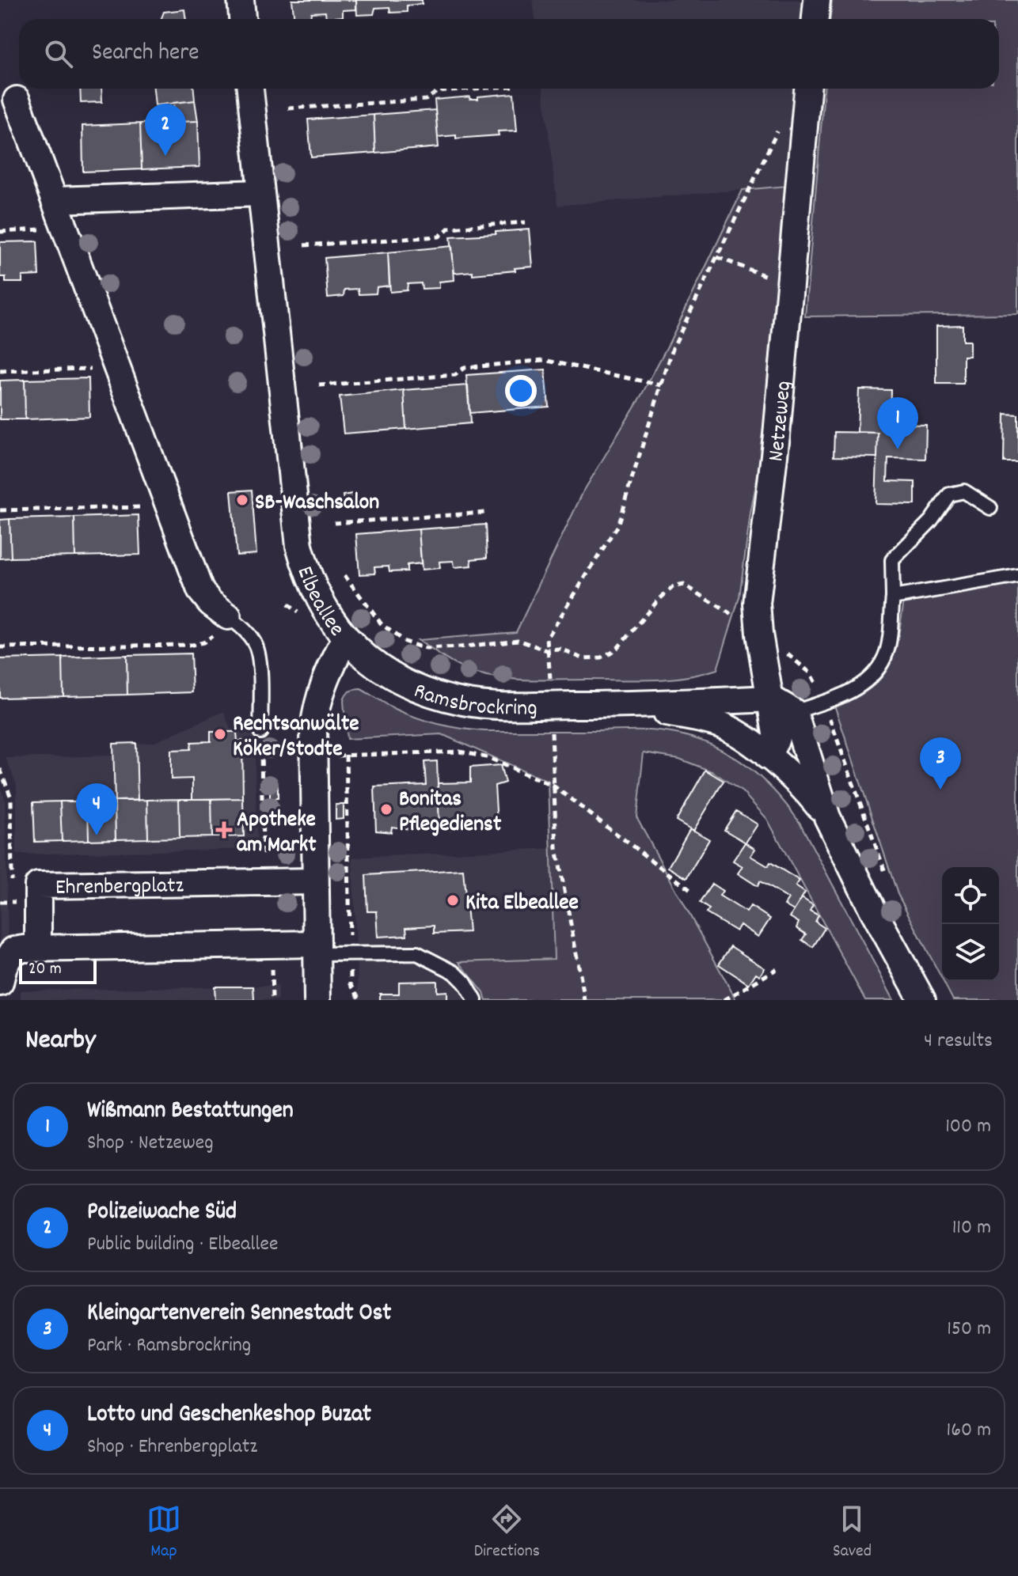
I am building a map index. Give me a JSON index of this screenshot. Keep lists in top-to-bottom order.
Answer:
{
  "streets": {
    "street": [
      "Netzeweg",
      "Elbeallee",
      "Ramsbrockring",
      "Ehrenbergplatz"
    ]
  },
  "crossings": [
    ["Netzeweg", "Ramsbrockring"],
    ["Elbeallee", "Ramsbrockring"],
    ["Elbeallee", "Ehrenbergplatz"]
  ],
  "places": {
    "other": [
      "SB-Waschsalon",
      "Rechtsanwälte Köker/Stodte",
      "Bonitas Pflegedienst",
      "Kita Elbeallee"
    ],
    "health": ["Apotheke am Markt"]
  },
  "scale_bar": "20 m",
  "page": {
    "search": "Search here",
    "pins": [
      "2",
      "1",
      "3",
      "4"
    ],
    "scale": "20 m",
    "heading": ["Nearby", "4 results"],
    "list": [
      {
        "mark": "1",
        "name": "Wißmann Bestattungen",
        "note": "Shop · Netzeweg",
        "value": "100 m"
      },
      {
        "mark": "2",
        "name": "Polizeiwache Süd",
        "note": "Public building · Elbeallee",
        "value": "110 m"
      },
      {
        "mark": "3",
        "name": "Kleingartenverein Sennestadt Ost",
        "note": "Park · Ramsbrockring",
        "value": "150 m"
      },
      {
        "mark": "4",
        "name": "Lotto und Geschenkeshop Buzat",
        "note": "Shop · Ehrenbergplatz",
        "value": "160 m"
      }
    ],
    "nav": ["Map", "Directions", "Saved"]
  }
}
